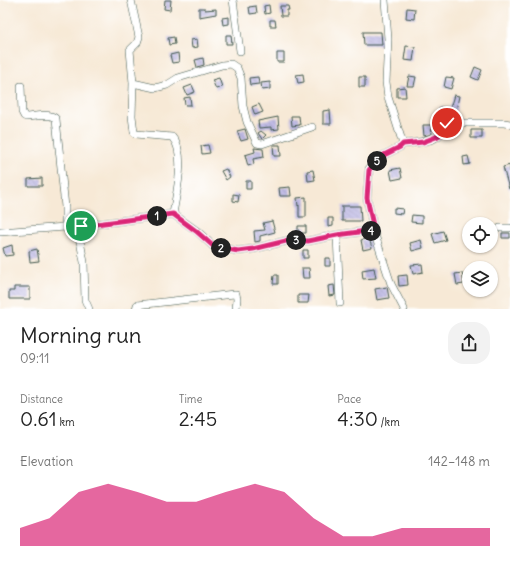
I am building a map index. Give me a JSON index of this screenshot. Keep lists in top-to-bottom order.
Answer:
{
  "page": {
    "pins": [
      "5",
      "1",
      "4",
      "3",
      "2"
    ],
    "heading": ["Morning run", "09:11"],
    "stats": [
      ["Distance", "0.61 km"],
      ["Time", "2:45"],
      ["Pace", "4:30 /km"]
    ],
    "chart": ["Elevation", "142–148 m"]
  }
}
